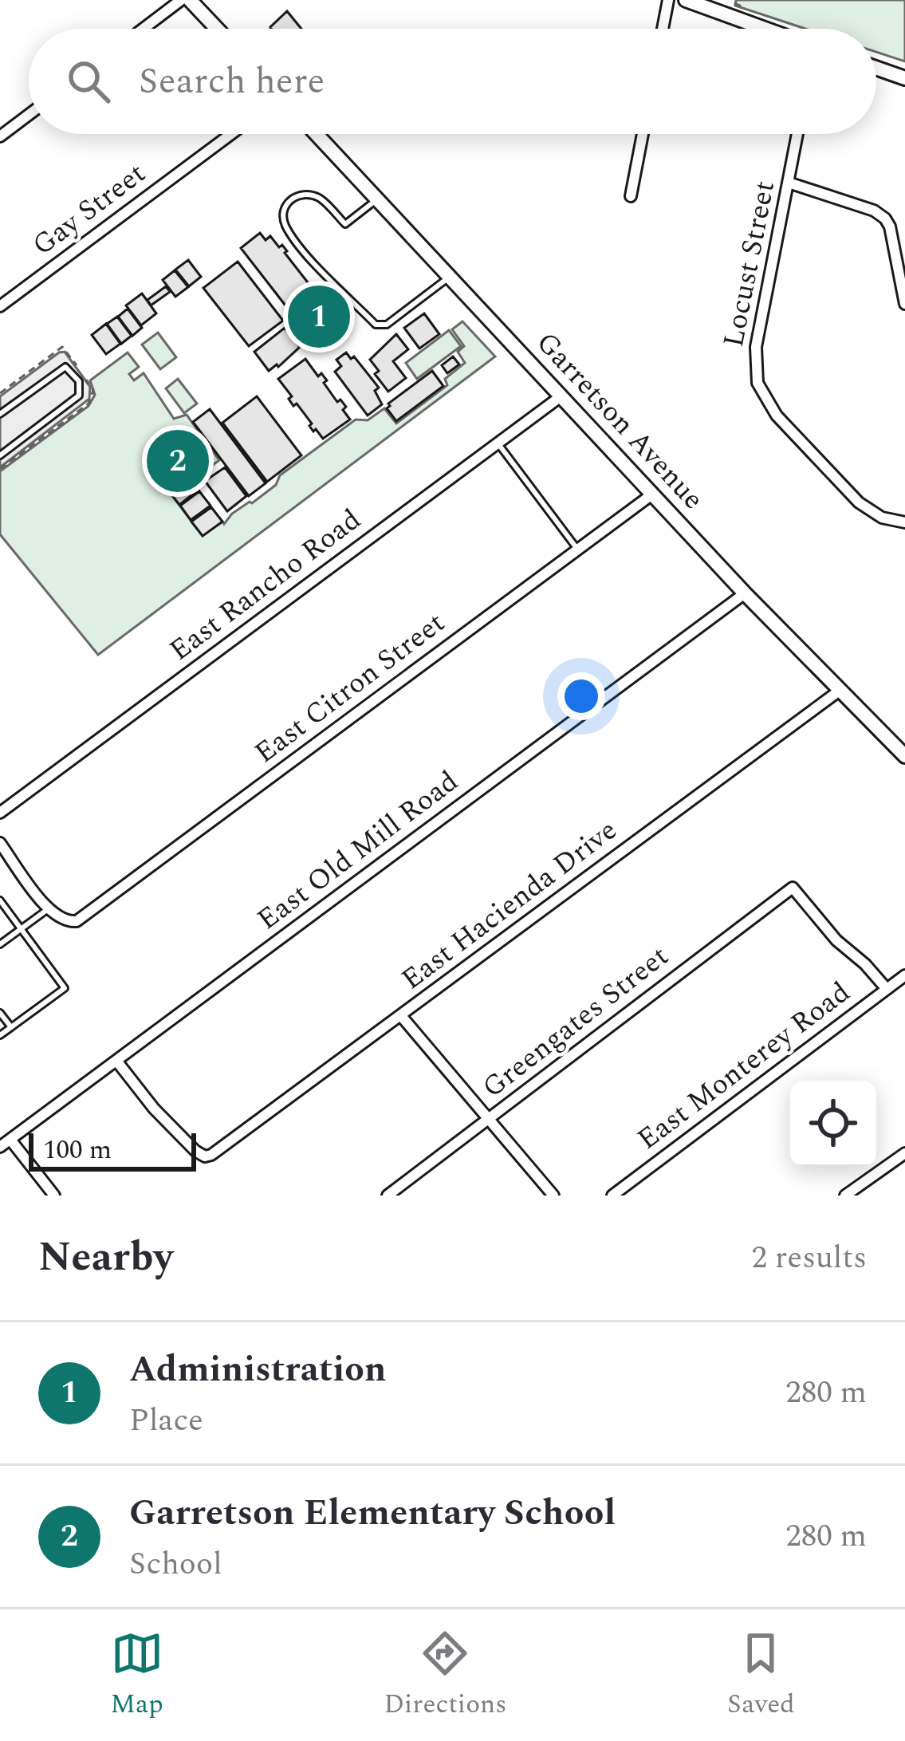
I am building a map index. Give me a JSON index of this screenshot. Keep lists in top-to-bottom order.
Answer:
{
  "streets": {
    "street": [
      "Gay Street",
      "Locust Street",
      "Garretson Avenue",
      "East Rancho Road",
      "East Citron Street",
      "East Old Mill Road",
      "East Hacienda Drive",
      "Greengates Street",
      "East Monterey Road"
    ]
  },
  "crossings": [
    ["Garretson Avenue", "East Rancho Road"],
    ["Garretson Avenue", "East Citron Street"],
    ["Garretson Avenue", "East Old Mill Road"],
    ["Garretson Avenue", "East Hacienda Drive"],
    ["East Old Mill Road", "East Hacienda Drive"],
    ["Greengates Street", "East Monterey Road"]
  ],
  "scale_bar": "100 m",
  "page": {
    "search": "Search here",
    "pins": ["1", "2"],
    "scale": "100 m",
    "heading": ["Nearby", "2 results"],
    "list": [
      {
        "mark": "1",
        "name": "Administration",
        "note": "Place",
        "value": "280 m"
      },
      {
        "mark": "2",
        "name": "Garretson Elementary School",
        "note": "School",
        "value": "280 m"
      }
    ],
    "nav": ["Map", "Directions", "Saved"]
  }
}
